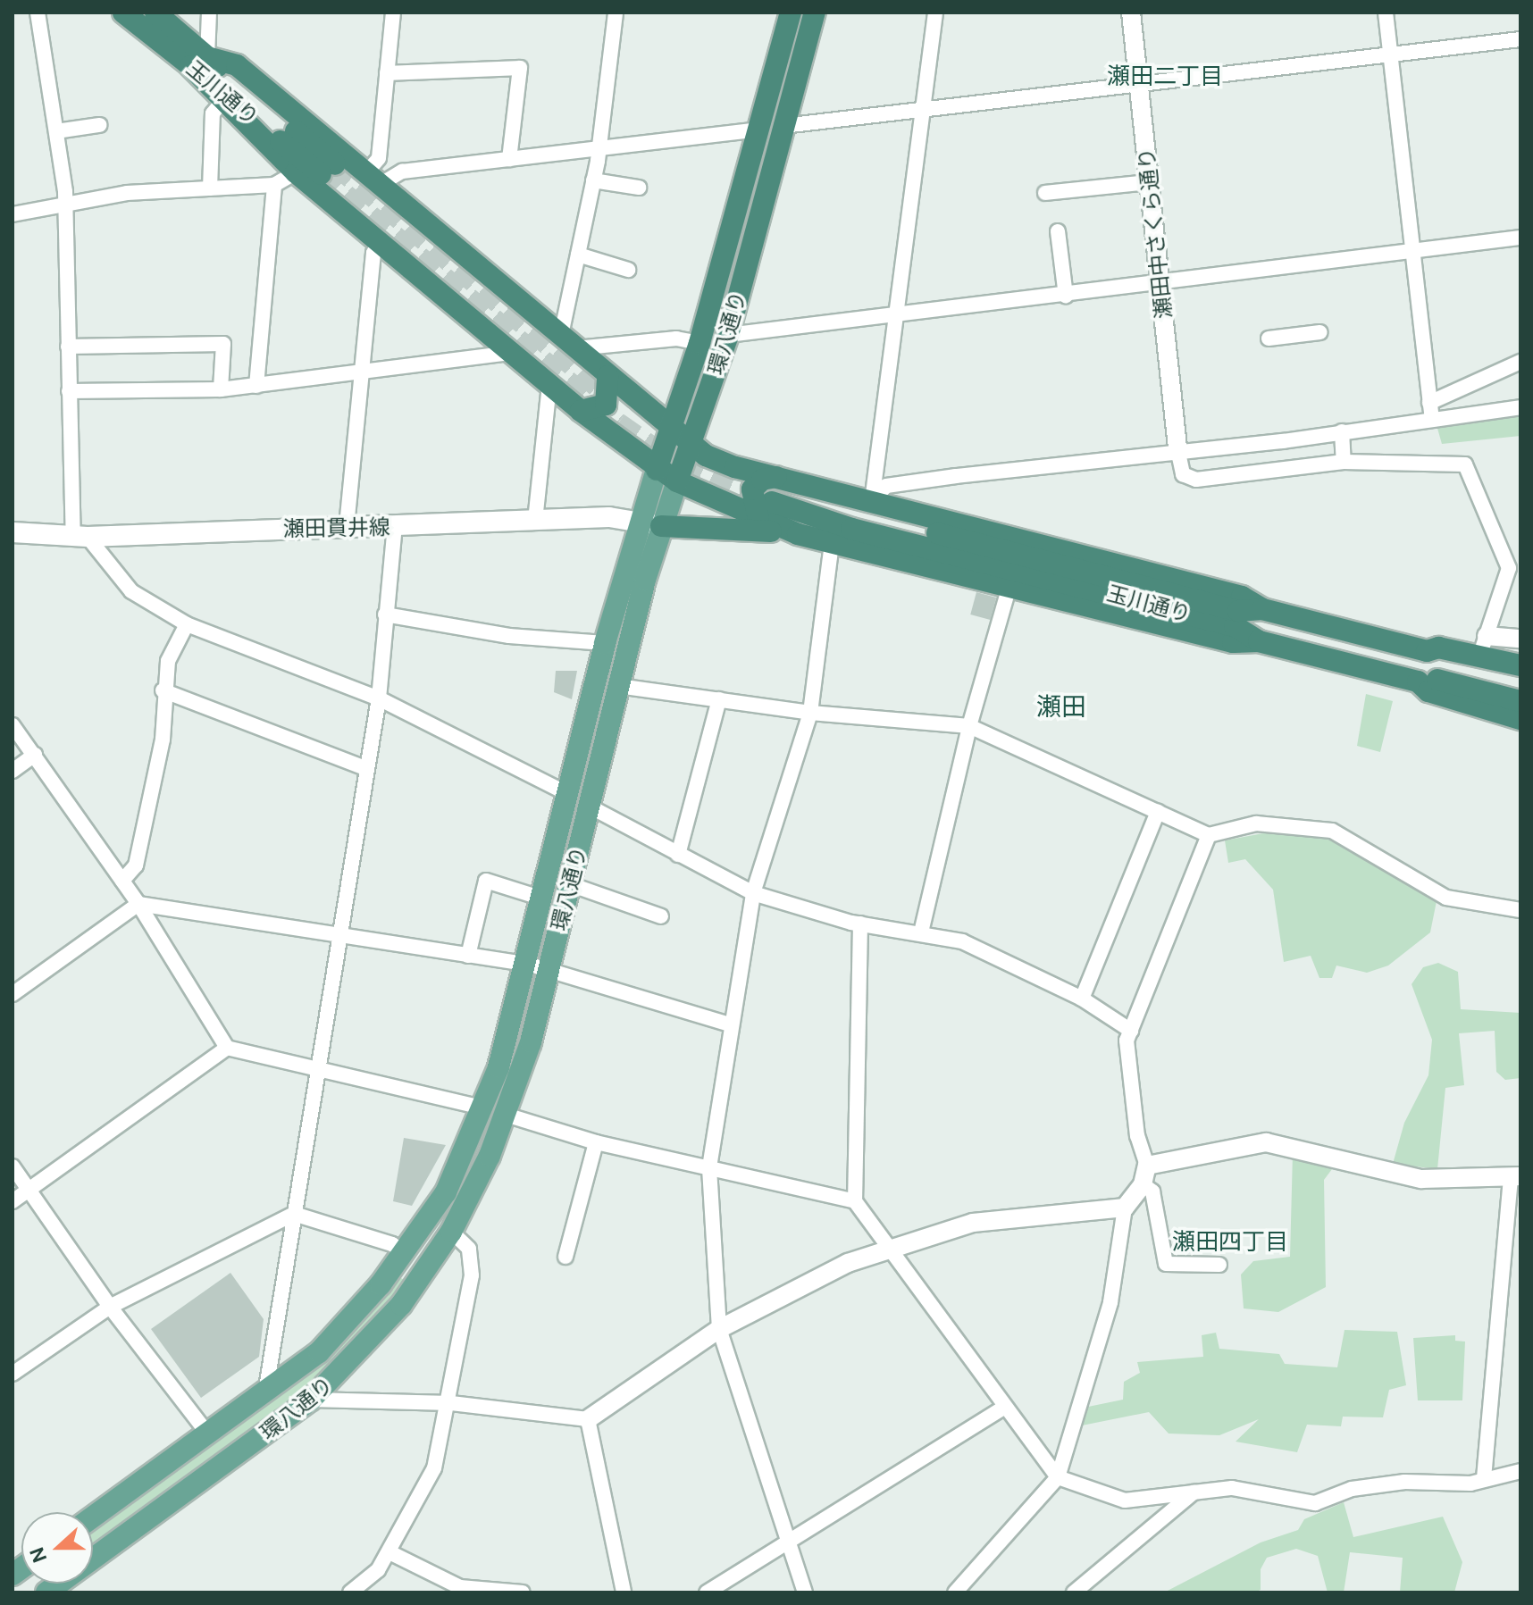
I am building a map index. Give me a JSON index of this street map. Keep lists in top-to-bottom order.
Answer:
{
  "streets": {
    "highway": ["玉川通り", "環八通り"],
    "main road": ["瀬田貫井線"],
    "street": ["瀬田中さくら通り"]
  },
  "crossings": [
    ["環八通り", "瀬田貫井線"]
  ],
  "districts": ["瀬田二丁目", "瀬田", "瀬田四丁目"],
  "north": "left"
}
